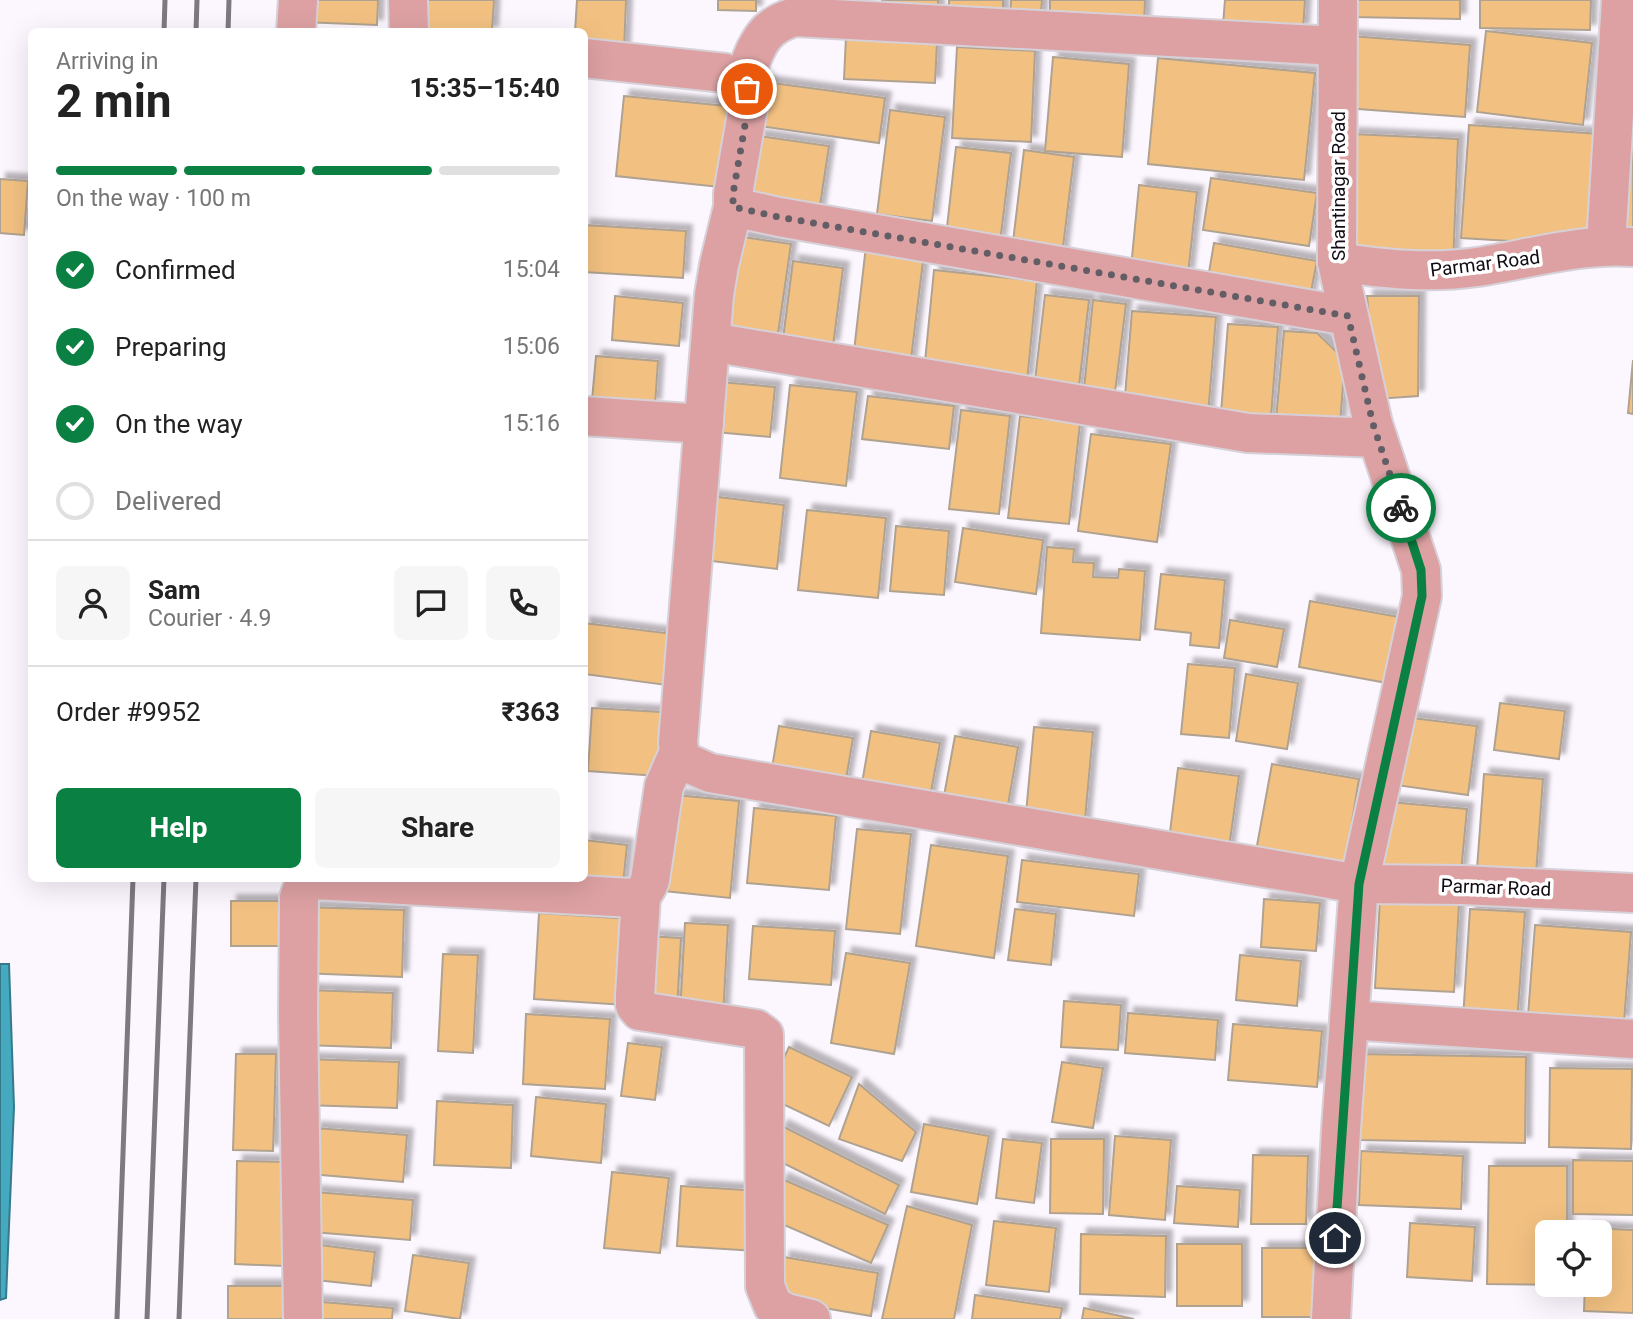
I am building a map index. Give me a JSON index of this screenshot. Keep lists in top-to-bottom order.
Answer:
{
  "streets": {
    "street": ["Shantinagar Road", "Parmar Road"]
  },
  "crossings": [
    ["Shantinagar Road", "Parmar Road"]
  ],
  "page": {
    "heading": ["2 min", "Arriving in", "15:35–15:40"],
    "panel": [
      "Sam",
      "Courier · 4.9",
      "Order #9952",
      "₹363"
    ],
    "bar": "On the way · 100 m",
    "list": [
      ["Confirmed", "15:04"],
      ["Preparing", "15:06"],
      ["On the way", "15:16"],
      "Delivered"
    ],
    "buttons": ["Help", "Share"]
  }
}
